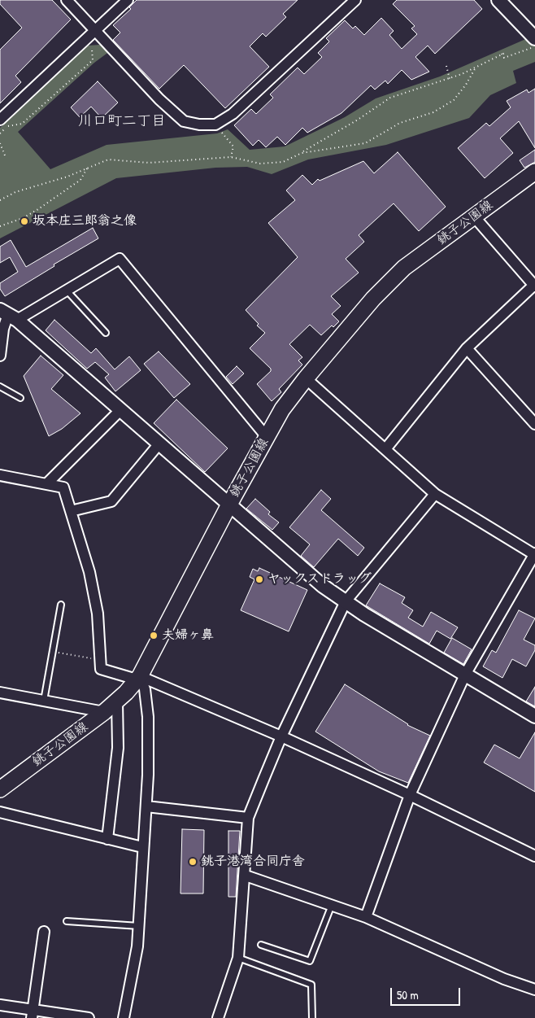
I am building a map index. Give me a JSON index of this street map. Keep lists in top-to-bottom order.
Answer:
{
  "streets": {
    "main road": ["銚子公園線"]
  },
  "districts": ["川口町二丁目"],
  "places": [
    "坂本庄三郎翁之像",
    "ヤックスドラッグ",
    "夫婦ヶ鼻",
    "銚子港湾合同庁舎"
  ],
  "scale_bar": "50 m"
}
